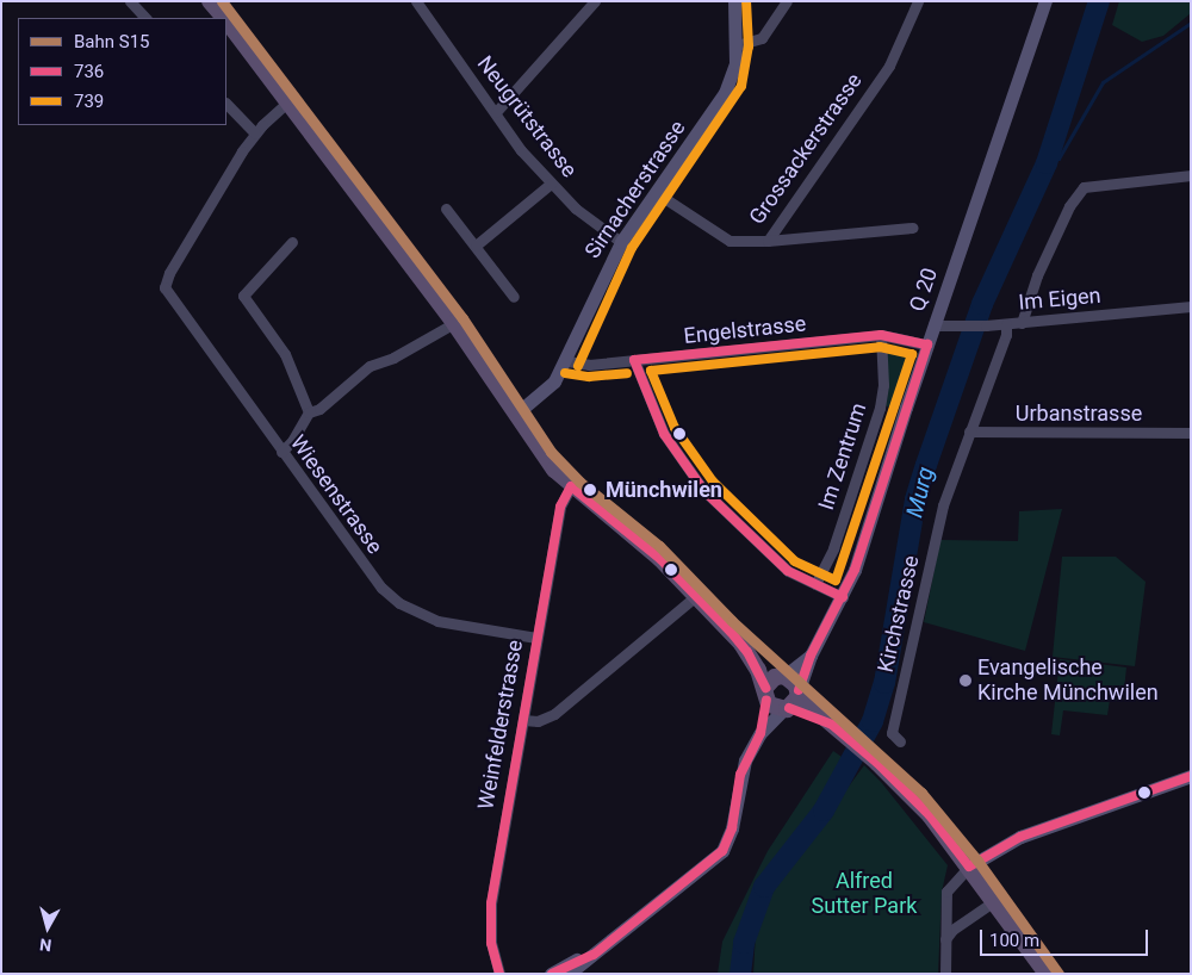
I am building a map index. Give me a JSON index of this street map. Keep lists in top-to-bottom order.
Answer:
{
  "streets": {
    "main road": ["Sirnacherstrasse", "Q 20"],
    "street": [
      "Neugrütstrasse",
      "Grossackerstrasse",
      "Im Eigen",
      "Engelstrasse",
      "Urbanstrasse",
      "Im Zentrum",
      "Wiesenstrasse",
      "Kirchstrasse",
      "Weinfelderstrasse"
    ]
  },
  "crossings": [
    ["Neugrütstrasse", "Sirnacherstrasse"],
    ["Grossackerstrasse", "Sirnacherstrasse"],
    ["Sirnacherstrasse", "Engelstrasse"],
    ["Q 20", "Im Eigen"],
    ["Q 20", "Engelstrasse"],
    ["Im Eigen", "Kirchstrasse"],
    ["Engelstrasse", "Im Zentrum"],
    ["Urbanstrasse", "Kirchstrasse"],
    ["Wiesenstrasse", "Weinfelderstrasse"]
  ],
  "water": ["Murg"],
  "parks": ["Alfred Sutter Park"],
  "places": ["Münchwilen", "Evangelische Kirche Münchwilen"],
  "lines": ["rail line S15", "transit line 739", "transit line 736"],
  "legend": ["Bahn S15", "736", "739"],
  "scale_bar": "100 m",
  "north": "bottom"
}
